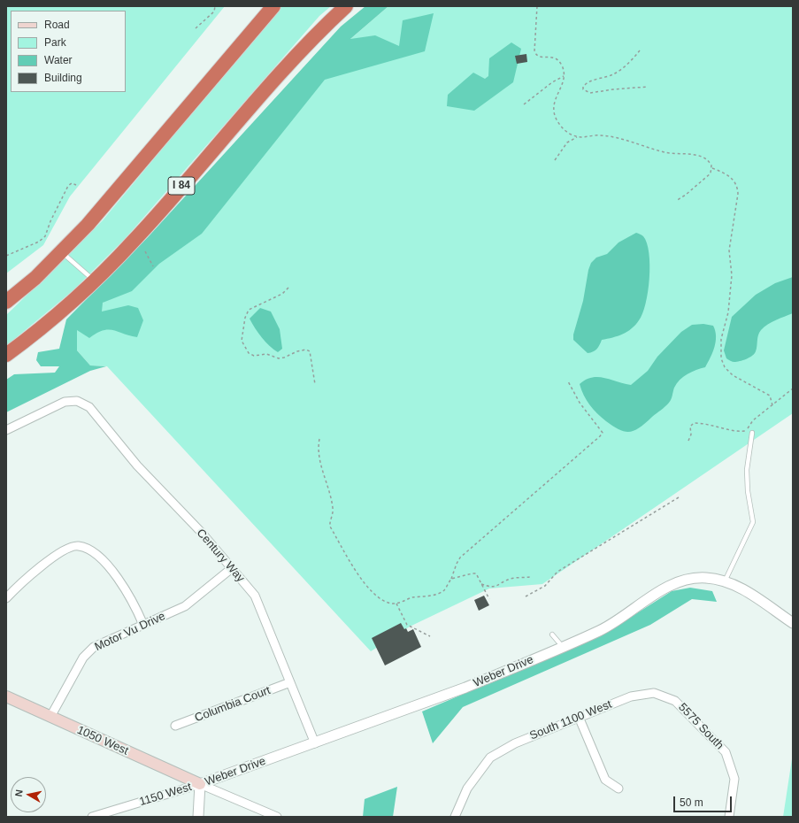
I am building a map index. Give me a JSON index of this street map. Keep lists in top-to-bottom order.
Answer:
{
  "streets": {
    "highway": ["I 84"],
    "main road": ["1050 West"],
    "street": [
      "Century Way",
      "Motor Vu Drive",
      "Weber Drive",
      "Columbia Court",
      "South 1100 West",
      "5575 South",
      "1150 West"
    ]
  },
  "crossings": [
    ["Century Way", "Motor Vu Drive"],
    ["Century Way", "Weber Drive"],
    ["Century Way", "Columbia Court"],
    ["Motor Vu Drive", "1050 West"],
    ["Weber Drive", "1050 West"],
    ["Weber Drive", "1150 West"],
    ["South 1100 West", "5575 South"],
    ["1050 West", "1150 West"]
  ],
  "legend": [
    "Road",
    "Park",
    "Water",
    "Building"
  ],
  "scale_bar": "50 m",
  "north": "left"
}
